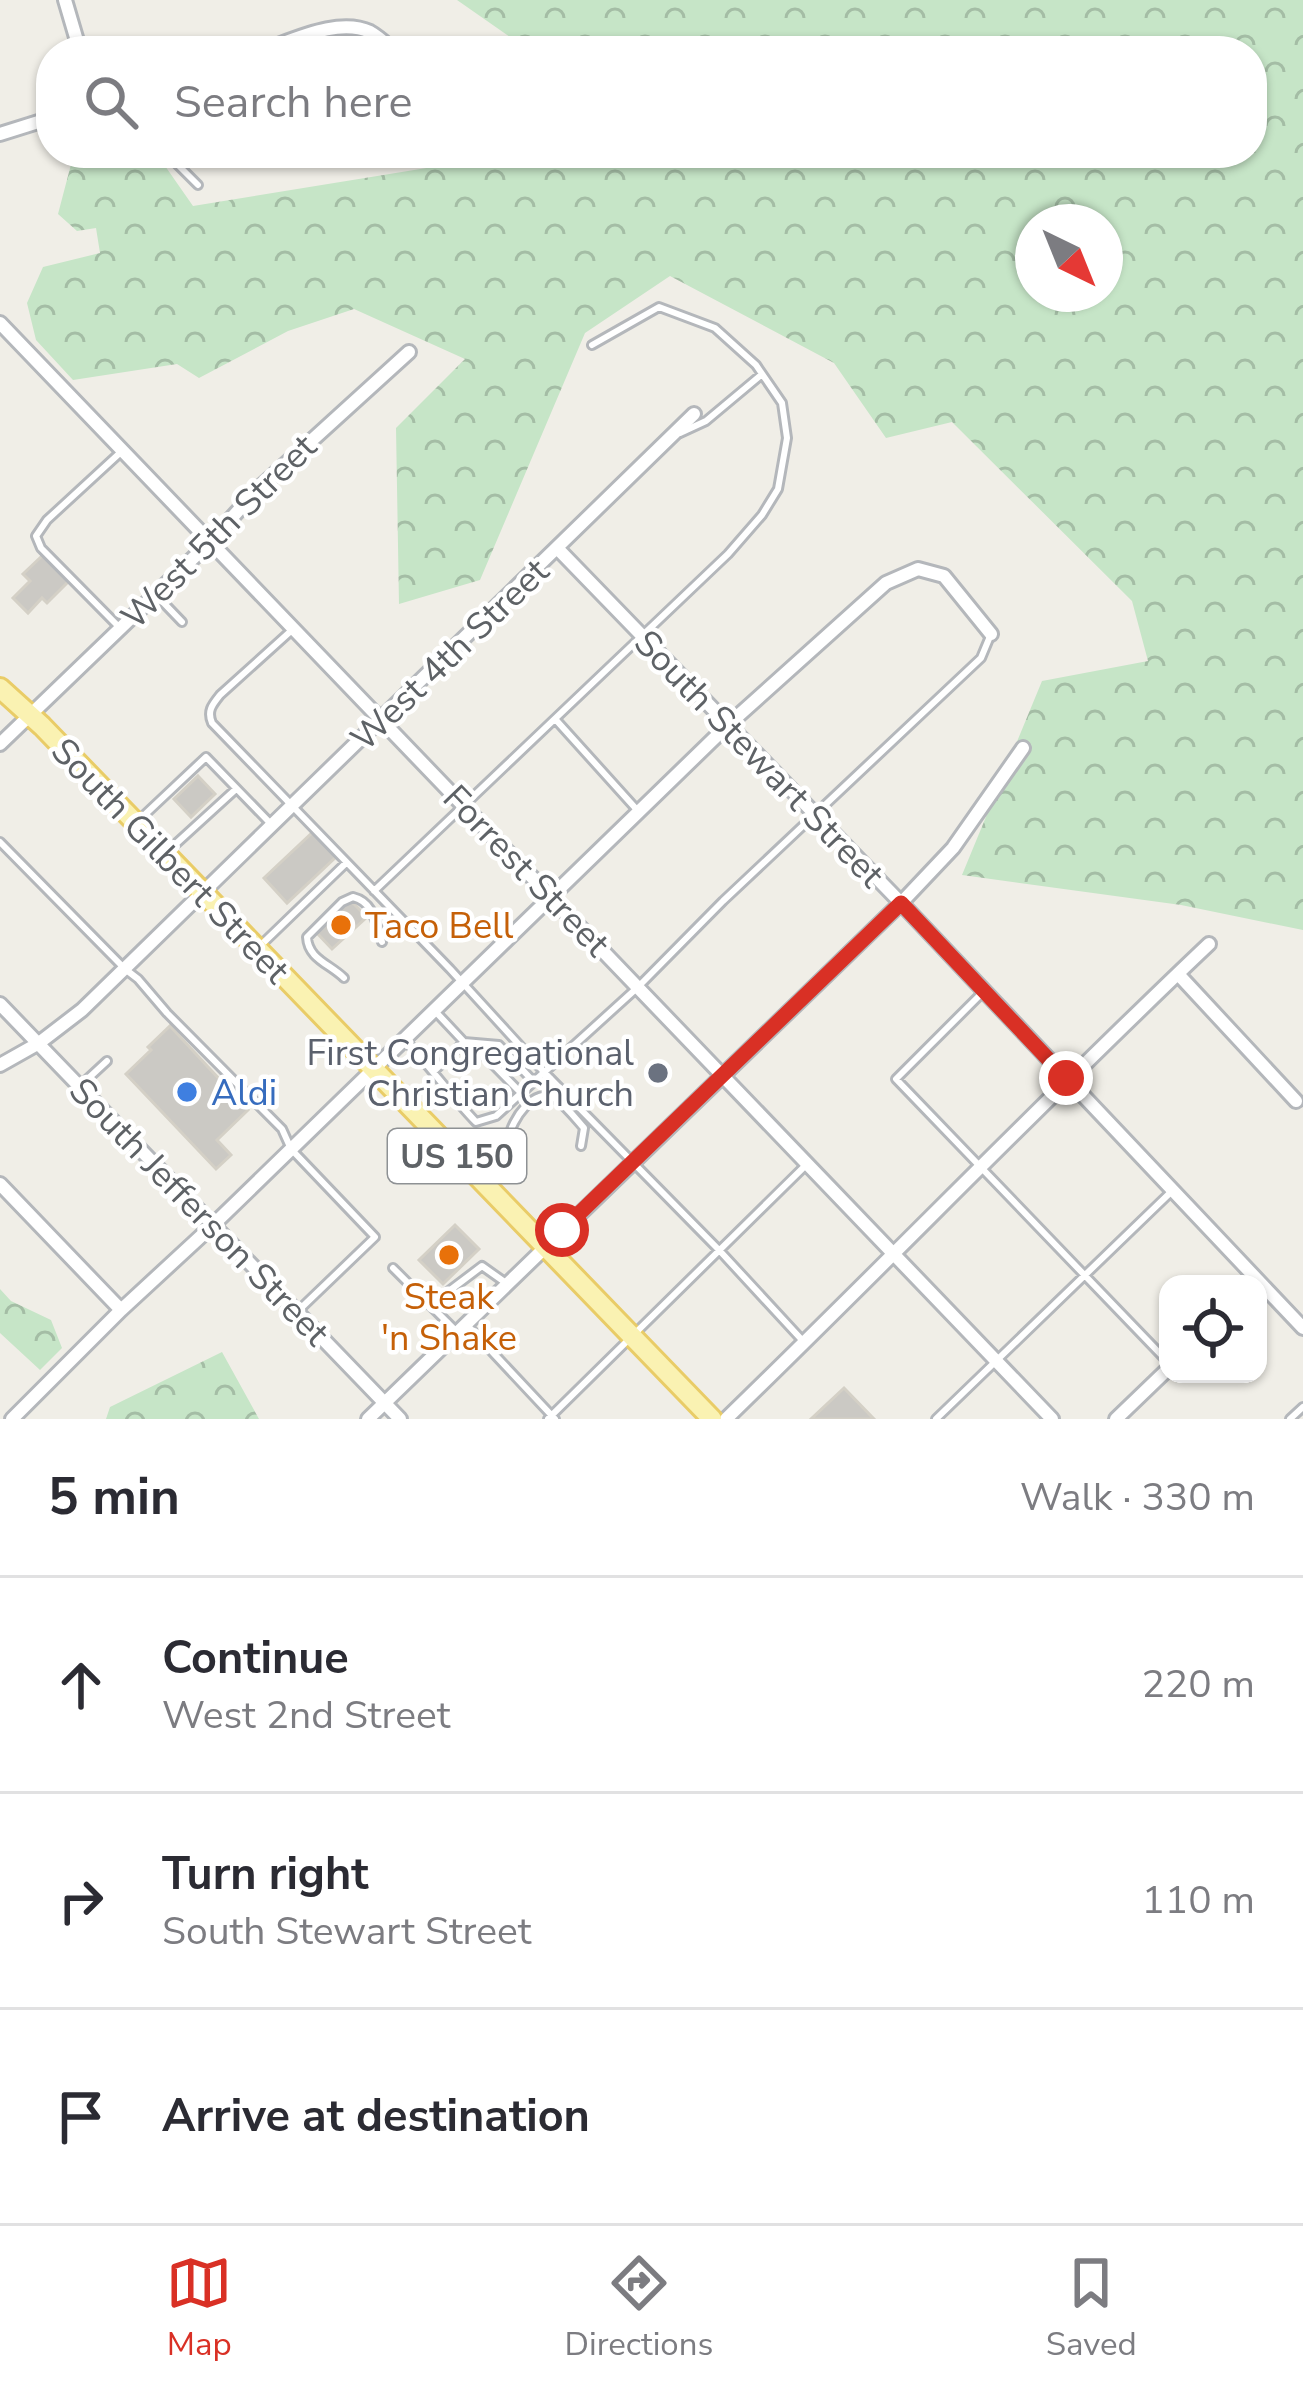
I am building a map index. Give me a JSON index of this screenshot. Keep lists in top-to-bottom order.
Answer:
{
  "streets": {
    "main road": ["South Gilbert Street", "US 150"],
    "street": [
      "West 5th Street",
      "West 4th Street",
      "South Stewart Street",
      "Forrest Street",
      "South Jefferson Street"
    ]
  },
  "crossings": [
    ["West 5th Street", "South Gilbert Street"],
    ["West 5th Street", "Forrest Street"],
    ["West 4th Street", "South Stewart Street"],
    ["West 4th Street", "South Gilbert Street"],
    ["West 4th Street", "Forrest Street"],
    ["West 4th Street", "South Jefferson Street"]
  ],
  "places": [
    "Taco Bell",
    "First Congregational Christian Church",
    "Aldi",
    "Steak 'n Shake"
  ],
  "north": "bottom right",
  "page": {
    "search": "Search here",
    "heading": ["5 min", "Walk · 330 m"],
    "list": [
      ["Continue", "West 2nd Street", "220 m"],
      ["Turn right", "South Stewart Street", "110 m"],
      "Arrive at destination"
    ],
    "nav": ["Map", "Directions", "Saved"]
  }
}
